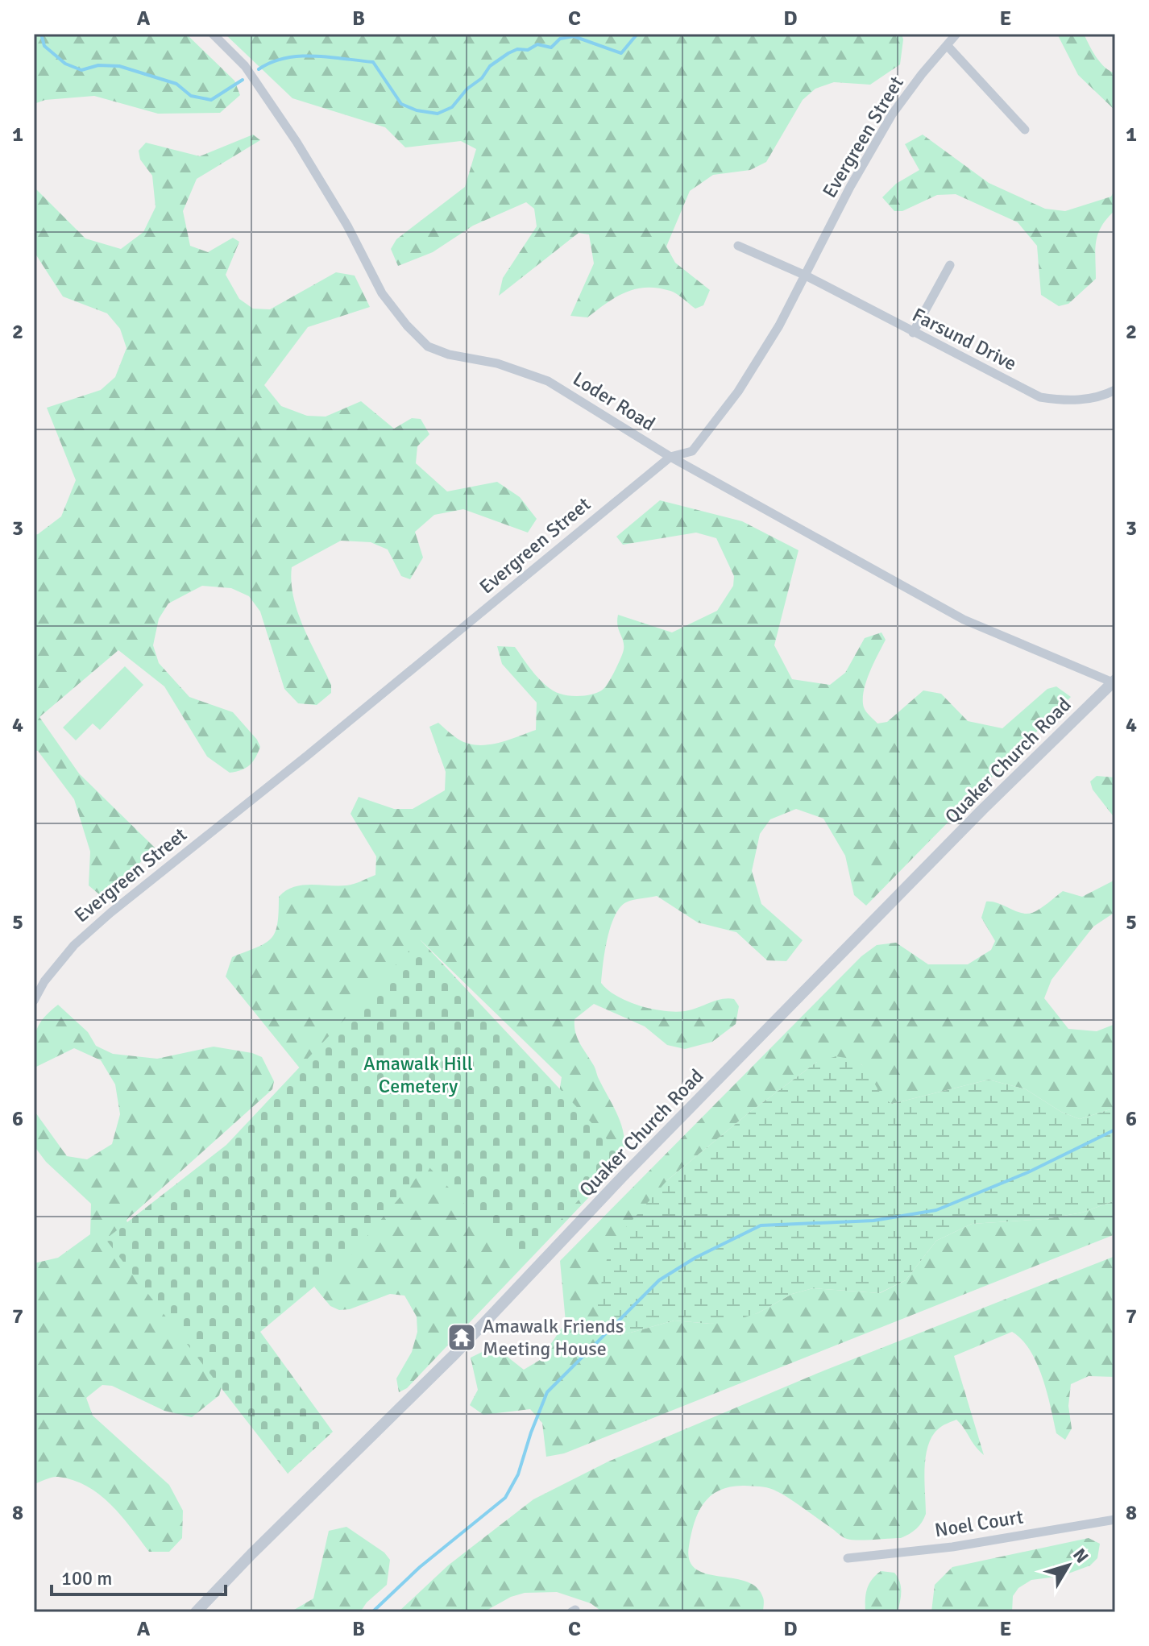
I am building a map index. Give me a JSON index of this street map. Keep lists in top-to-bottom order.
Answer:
{
  "streets": {
    "street": [
      "Evergreen Street",
      "Farsund Drive",
      "Loder Road",
      "Quaker Church Road",
      "Noel Court"
    ]
  },
  "crossings": [
    ["Evergreen Street", "Farsund Drive"],
    ["Evergreen Street", "Loder Road"],
    ["Loder Road", "Quaker Church Road"]
  ],
  "parks": ["Amawalk Hill Cemetery"],
  "places": {
    "temple": ["Amawalk Friends Meeting House"]
  },
  "scale_bar": "100 m",
  "north": "top right",
  "grid": {
    "columns": [
      "A",
      "B",
      "C",
      "D",
      "E"
    ],
    "rows": [
      "1",
      "2",
      "3",
      "4",
      "5",
      "6",
      "7",
      "8"
    ]
  }
}
